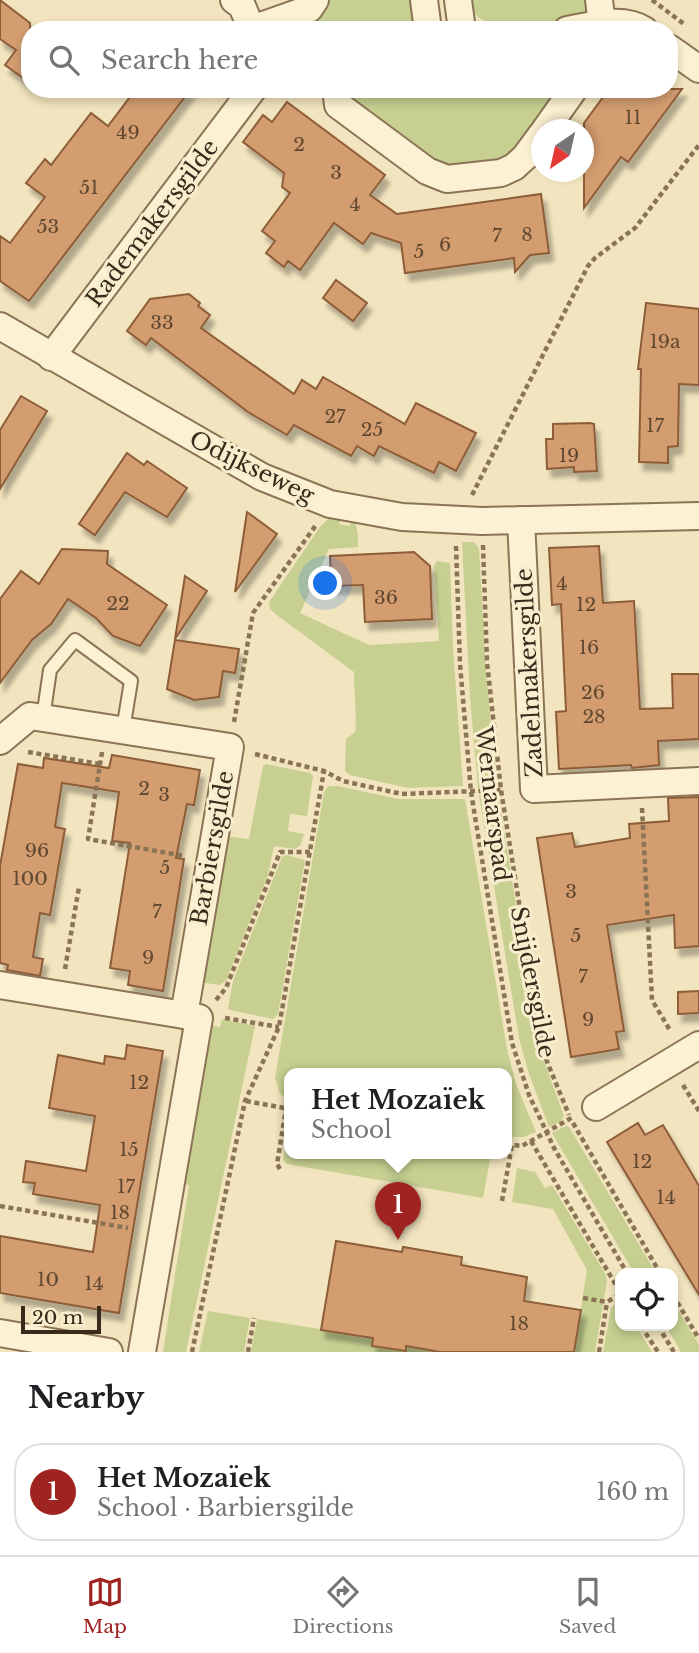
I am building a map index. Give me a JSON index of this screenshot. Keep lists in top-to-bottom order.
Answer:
{
  "streets": {
    "street": [
      "Rademakersgilde",
      "Odijkseweg",
      "Zadelmakersgilde",
      "Barbiersgilde"
    ],
    "path": ["Wernaarspad", "Snijdersgilde"]
  },
  "crossings": [
    ["Rademakersgilde", "Odijkseweg"],
    ["Odijkseweg", "Zadelmakersgilde"],
    ["Odijkseweg", "Wernaarspad"],
    ["Odijkseweg", "Snijdersgilde"],
    ["Wernaarspad", "Snijdersgilde"]
  ],
  "house_numbers": [
    "11",
    "49",
    "2",
    "3",
    "51",
    "4",
    "53",
    "8",
    "7",
    "6",
    "5",
    "33",
    "19a",
    "27",
    "17",
    "25",
    "19",
    "4",
    "36",
    "22",
    "12",
    "16",
    "26",
    "28",
    "2",
    "3",
    "96",
    "5",
    "100",
    "3",
    "7",
    "5",
    "9",
    "7",
    "9",
    "12",
    "15",
    "12",
    "17",
    "14",
    "18",
    "10",
    "14",
    "18"
  ],
  "scale_bar": "20 m",
  "north": "bottom left",
  "page": {
    "search": "Search here",
    "popup": ["Het Mozaïek", "School"],
    "pins": "1",
    "scale": "20 m",
    "heading": "Nearby",
    "list": [
      {
        "mark": "1",
        "name": "Het Mozaïek",
        "note": "School · Barbiersgilde",
        "value": "160 m"
      }
    ],
    "nav": ["Map", "Directions", "Saved"]
  }
}
